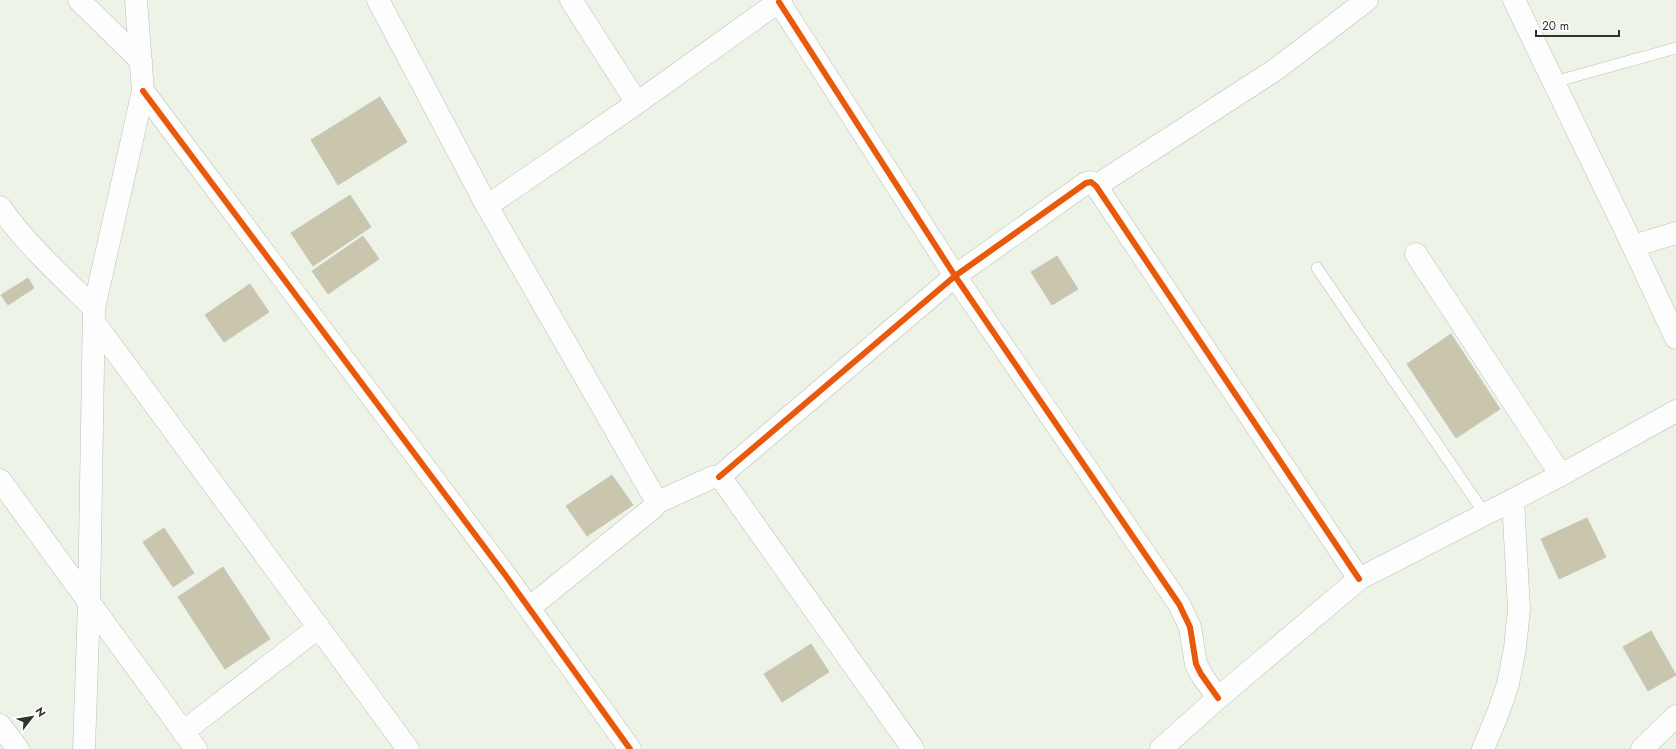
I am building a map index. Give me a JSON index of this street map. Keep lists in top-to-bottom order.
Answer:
{
  "scale_bar": "20 m",
  "north": "top right"
}
